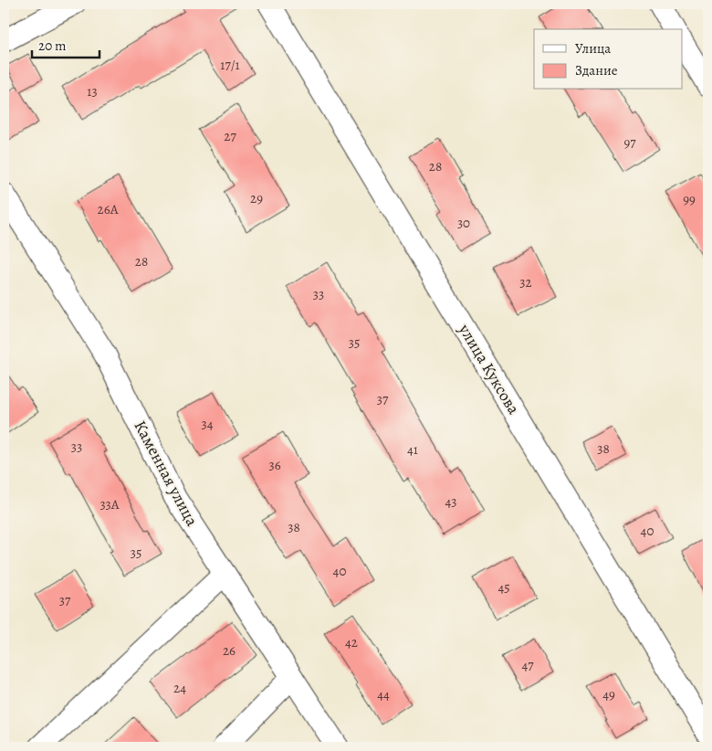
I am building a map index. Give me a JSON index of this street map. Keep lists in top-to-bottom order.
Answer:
{
  "streets": {
    "street": ["улица Куксова", "Каменная улица"]
  },
  "house_numbers": [
    "17/1",
    "13",
    "27",
    "97",
    "28",
    "29",
    "99",
    "26А",
    "30",
    "28",
    "32",
    "33",
    "35",
    "37",
    "34",
    "33",
    "38",
    "41",
    "36",
    "43",
    "33А",
    "38",
    "40",
    "35",
    "40",
    "45",
    "37",
    "42",
    "26",
    "47",
    "24",
    "44",
    "49"
  ],
  "legend": ["Улица", "Здание"],
  "scale_bar": "20 m"
}
